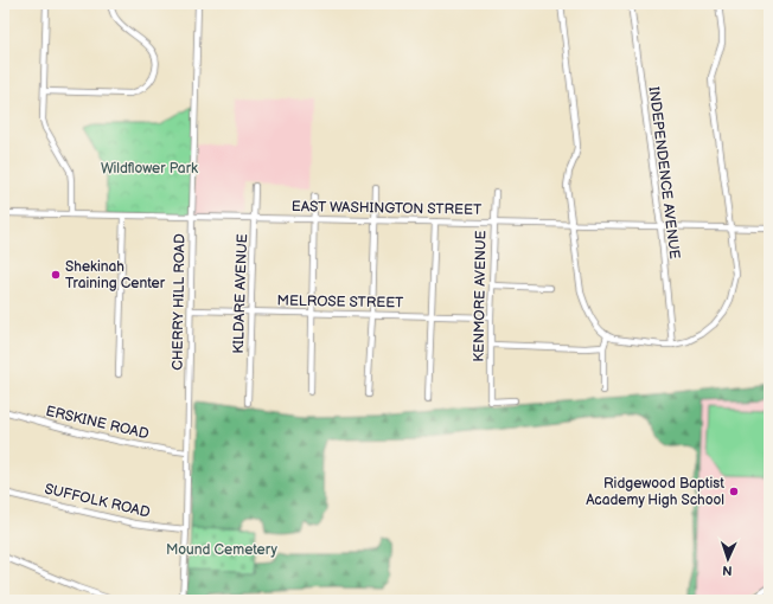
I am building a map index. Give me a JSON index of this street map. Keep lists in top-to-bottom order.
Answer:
{
  "streets": {
    "street": [
      "INDEPENDENCE AVENUE",
      "EAST WASHINGTON STREET",
      "KILDARE AVENUE",
      "KENMORE AVENUE",
      "CHERRY HILL ROAD",
      "MELROSE STREET",
      "ERSKINE ROAD",
      "SUFFOLK ROAD"
    ]
  },
  "crossings": [
    ["INDEPENDENCE AVENUE", "EAST WASHINGTON STREET"],
    ["EAST WASHINGTON STREET", "KILDARE AVENUE"],
    ["EAST WASHINGTON STREET", "KENMORE AVENUE"],
    ["EAST WASHINGTON STREET", "CHERRY HILL ROAD"],
    ["KILDARE AVENUE", "MELROSE STREET"],
    ["KENMORE AVENUE", "MELROSE STREET"],
    ["CHERRY HILL ROAD", "MELROSE STREET"],
    ["CHERRY HILL ROAD", "ERSKINE ROAD"],
    ["CHERRY HILL ROAD", "SUFFOLK ROAD"]
  ],
  "parks": ["Wildflower Park", "Mound Cemetery"],
  "places": ["Shekinah Training Center", "Ridgewood Baptist Academy High School"],
  "north": "bottom"
}
